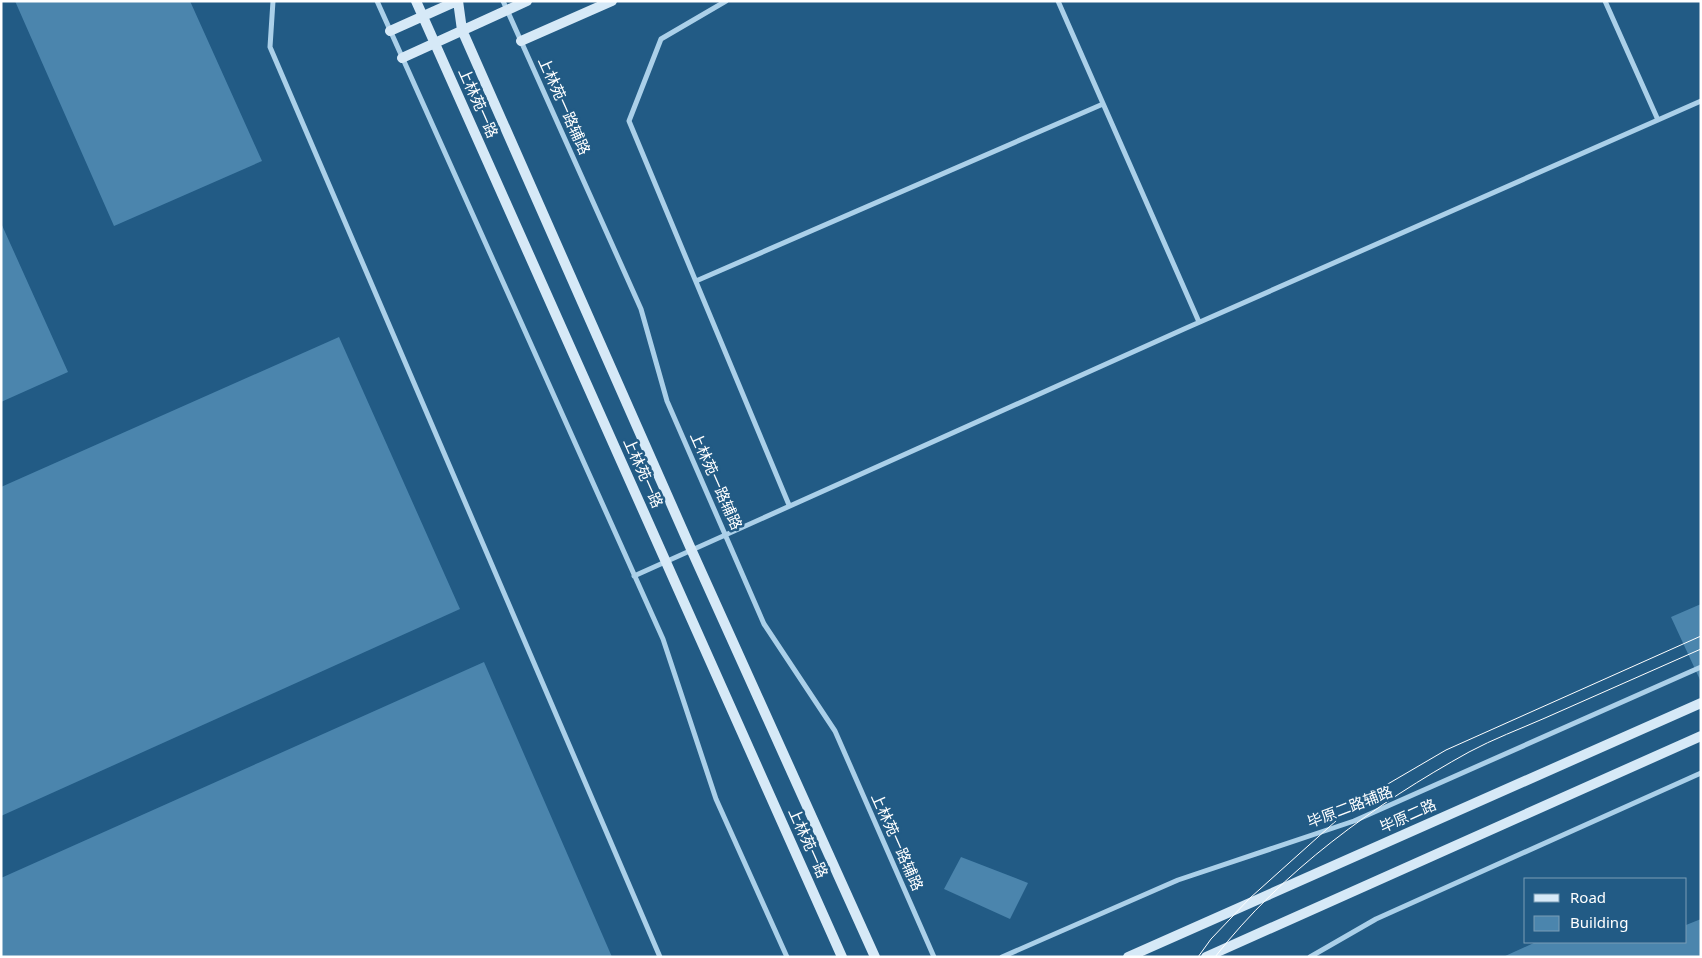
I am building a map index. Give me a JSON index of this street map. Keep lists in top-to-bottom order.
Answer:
{
  "streets": {
    "street": [
      "上林苑一路",
      "上林苑一路辅路",
      "毕原二路辅路",
      "毕原二路"
    ]
  },
  "legend": ["Road", "Building"]
}
